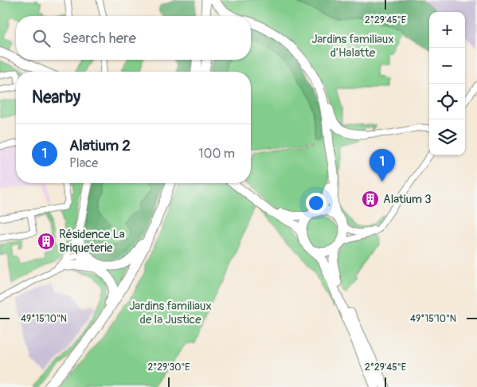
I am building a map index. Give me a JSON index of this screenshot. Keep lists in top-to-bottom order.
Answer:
{
  "parks": ["Jardins familiaux d’Halatte", "Jardins familiaux de la Justice"],
  "places": {
    "building": ["Alatium 3", "Résidence La Briqueterie"]
  },
  "page": {
    "map_buttons": ["+", "−"],
    "search": "Search here",
    "heading": "Nearby",
    "list": [
      {
        "mark": "1",
        "name": "Alatium 2",
        "note": "Place",
        "value": "100 m"
      }
    ],
    "pins": "1"
  },
  "coordinates": ["2°29'45\"E", "49°15'10\"N", "2°29'30\"E"]
}
